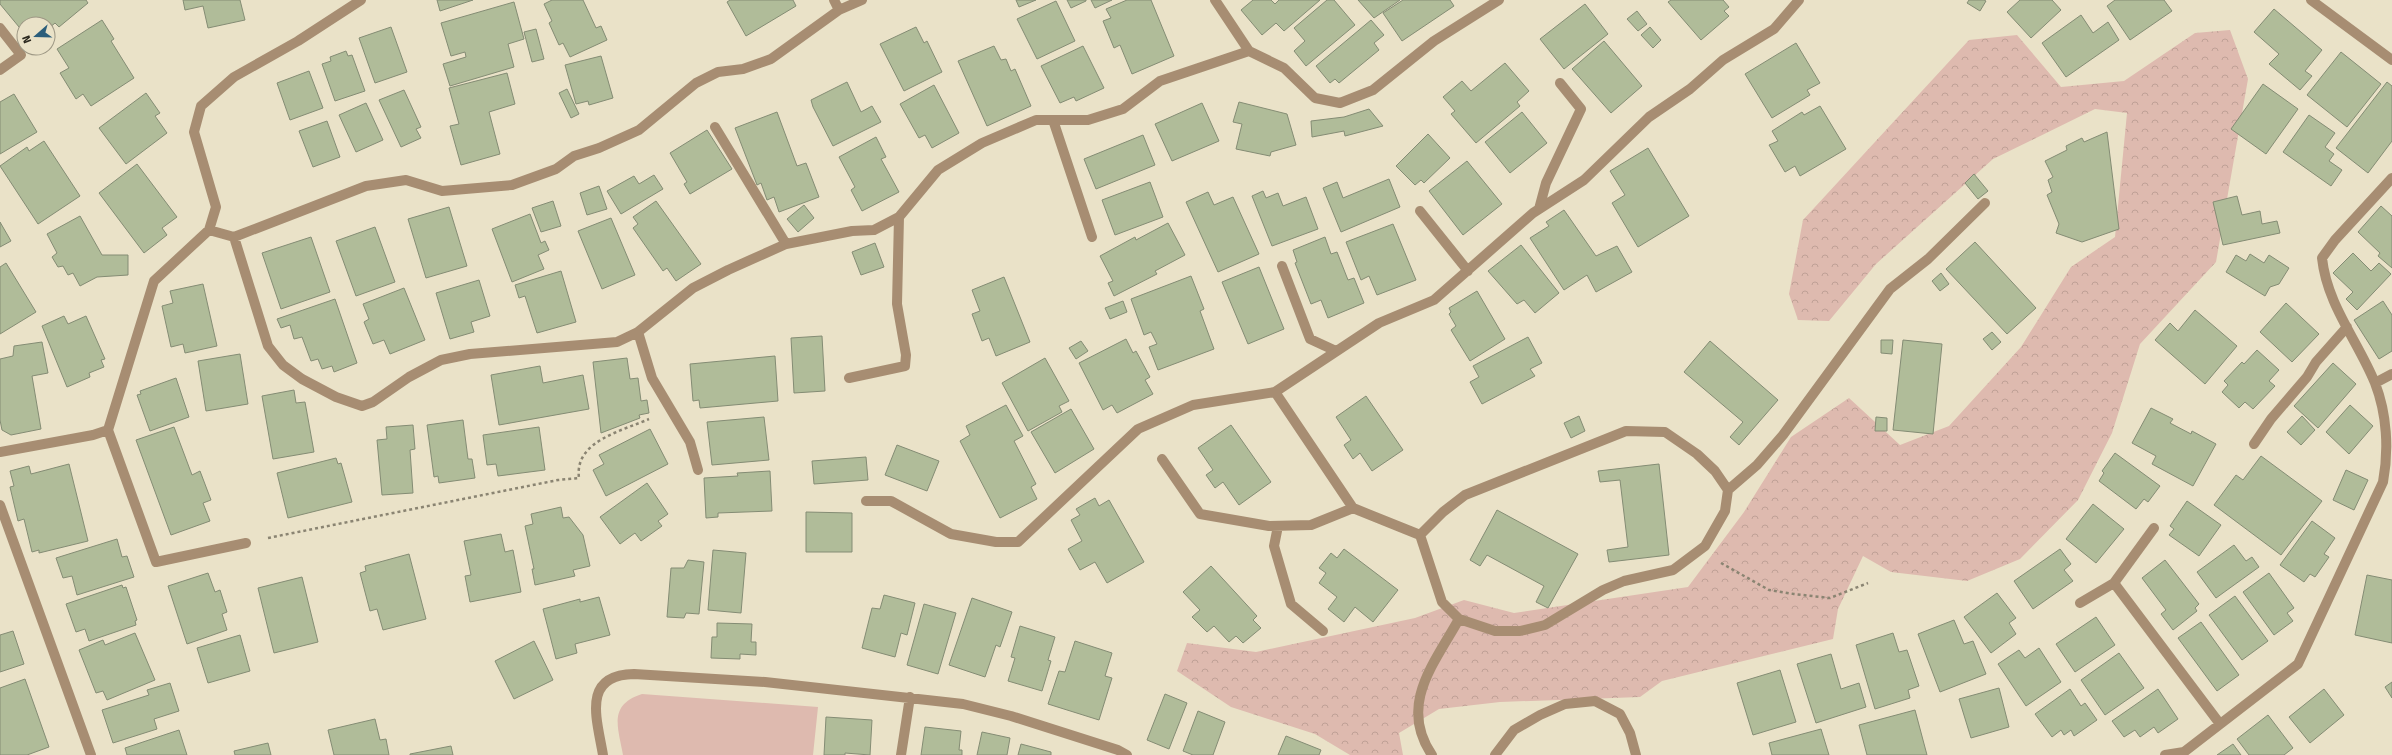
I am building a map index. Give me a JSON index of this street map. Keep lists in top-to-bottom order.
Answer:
{
  "north": "left"
}
